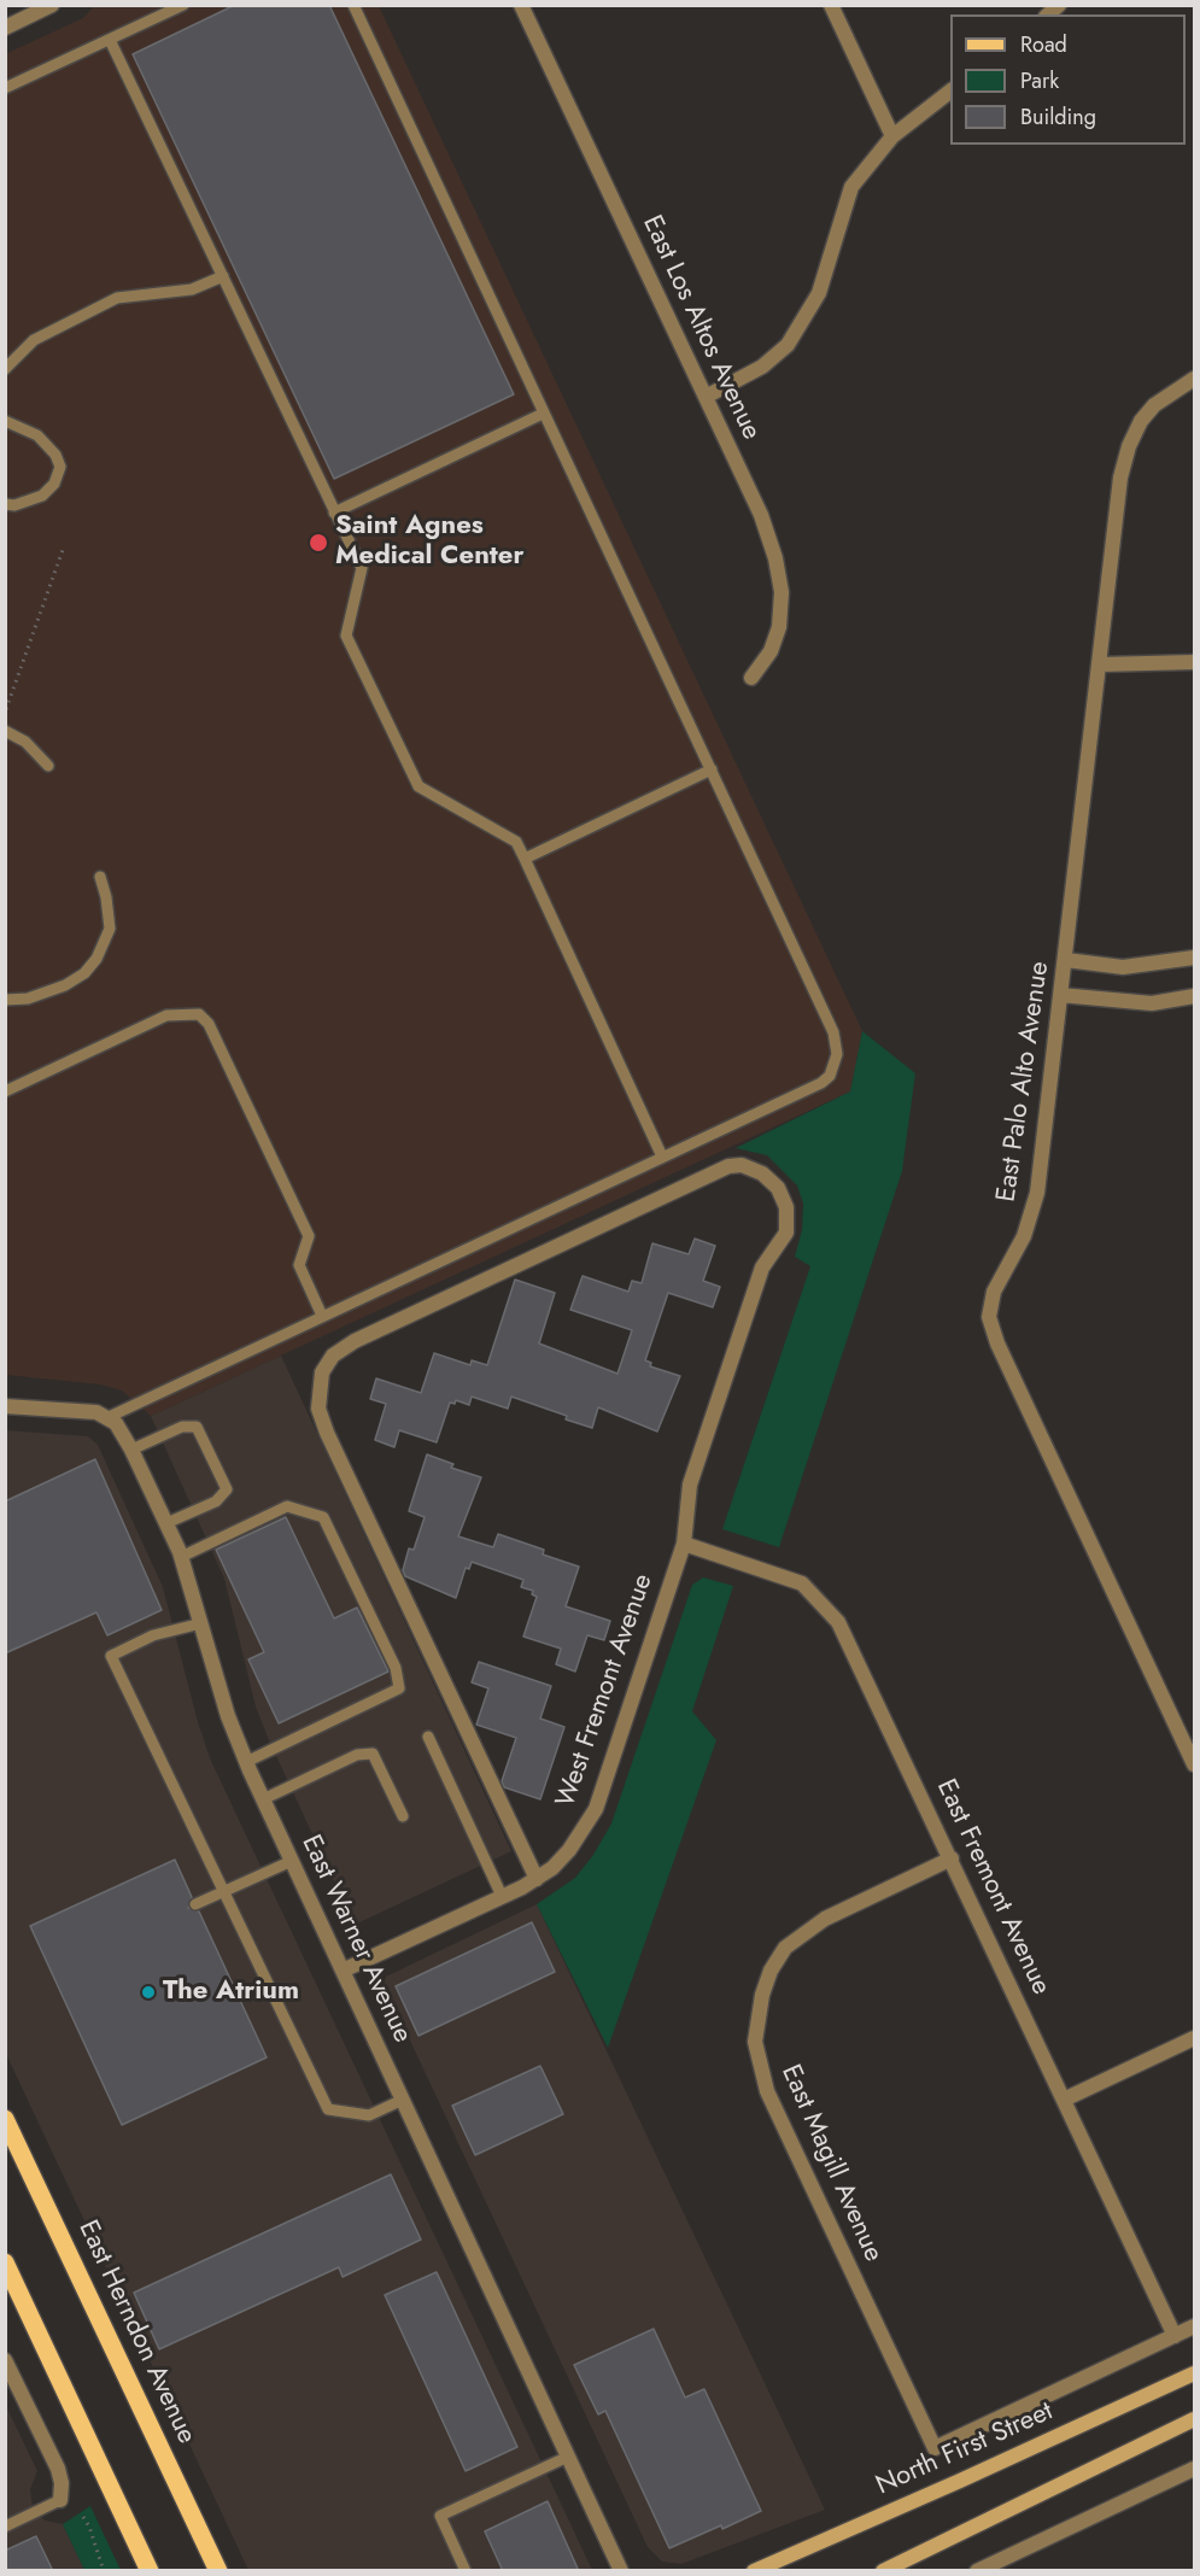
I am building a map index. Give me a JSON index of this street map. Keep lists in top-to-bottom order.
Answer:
{
  "streets": {
    "main road": ["East Herndon Avenue", "North First Street"],
    "street": [
      "East Los Altos Avenue",
      "East Palo Alto Avenue",
      "West Fremont Avenue",
      "East Fremont Avenue",
      "East Warner Avenue",
      "East Magill Avenue"
    ]
  },
  "crossings": [
    ["West Fremont Avenue", "East Fremont Avenue"],
    ["West Fremont Avenue", "East Warner Avenue"],
    ["East Fremont Avenue", "East Magill Avenue"]
  ],
  "places": ["Saint Agnes Medical Center", "The Atrium"],
  "legend": ["Road", "Park", "Building"]
}
